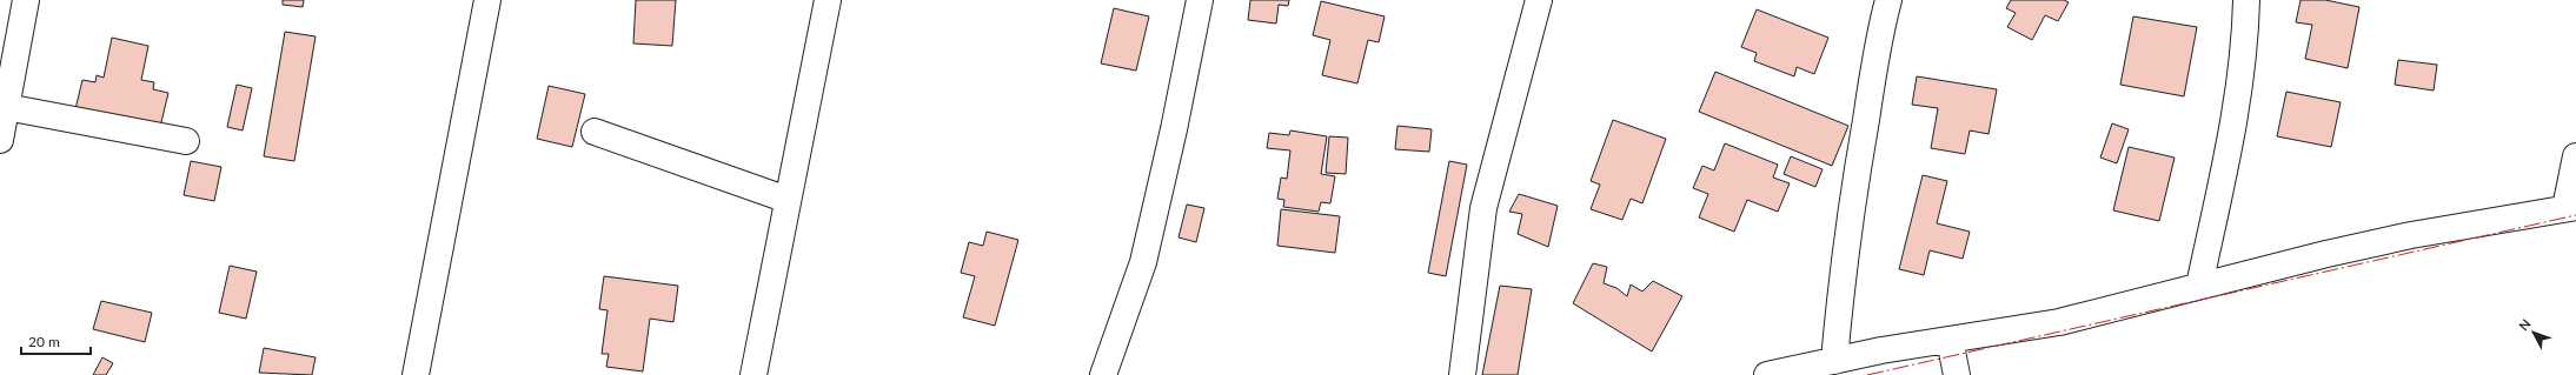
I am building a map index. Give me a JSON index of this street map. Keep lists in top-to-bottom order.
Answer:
{
  "scale_bar": "20 m",
  "north": "top left"
}
